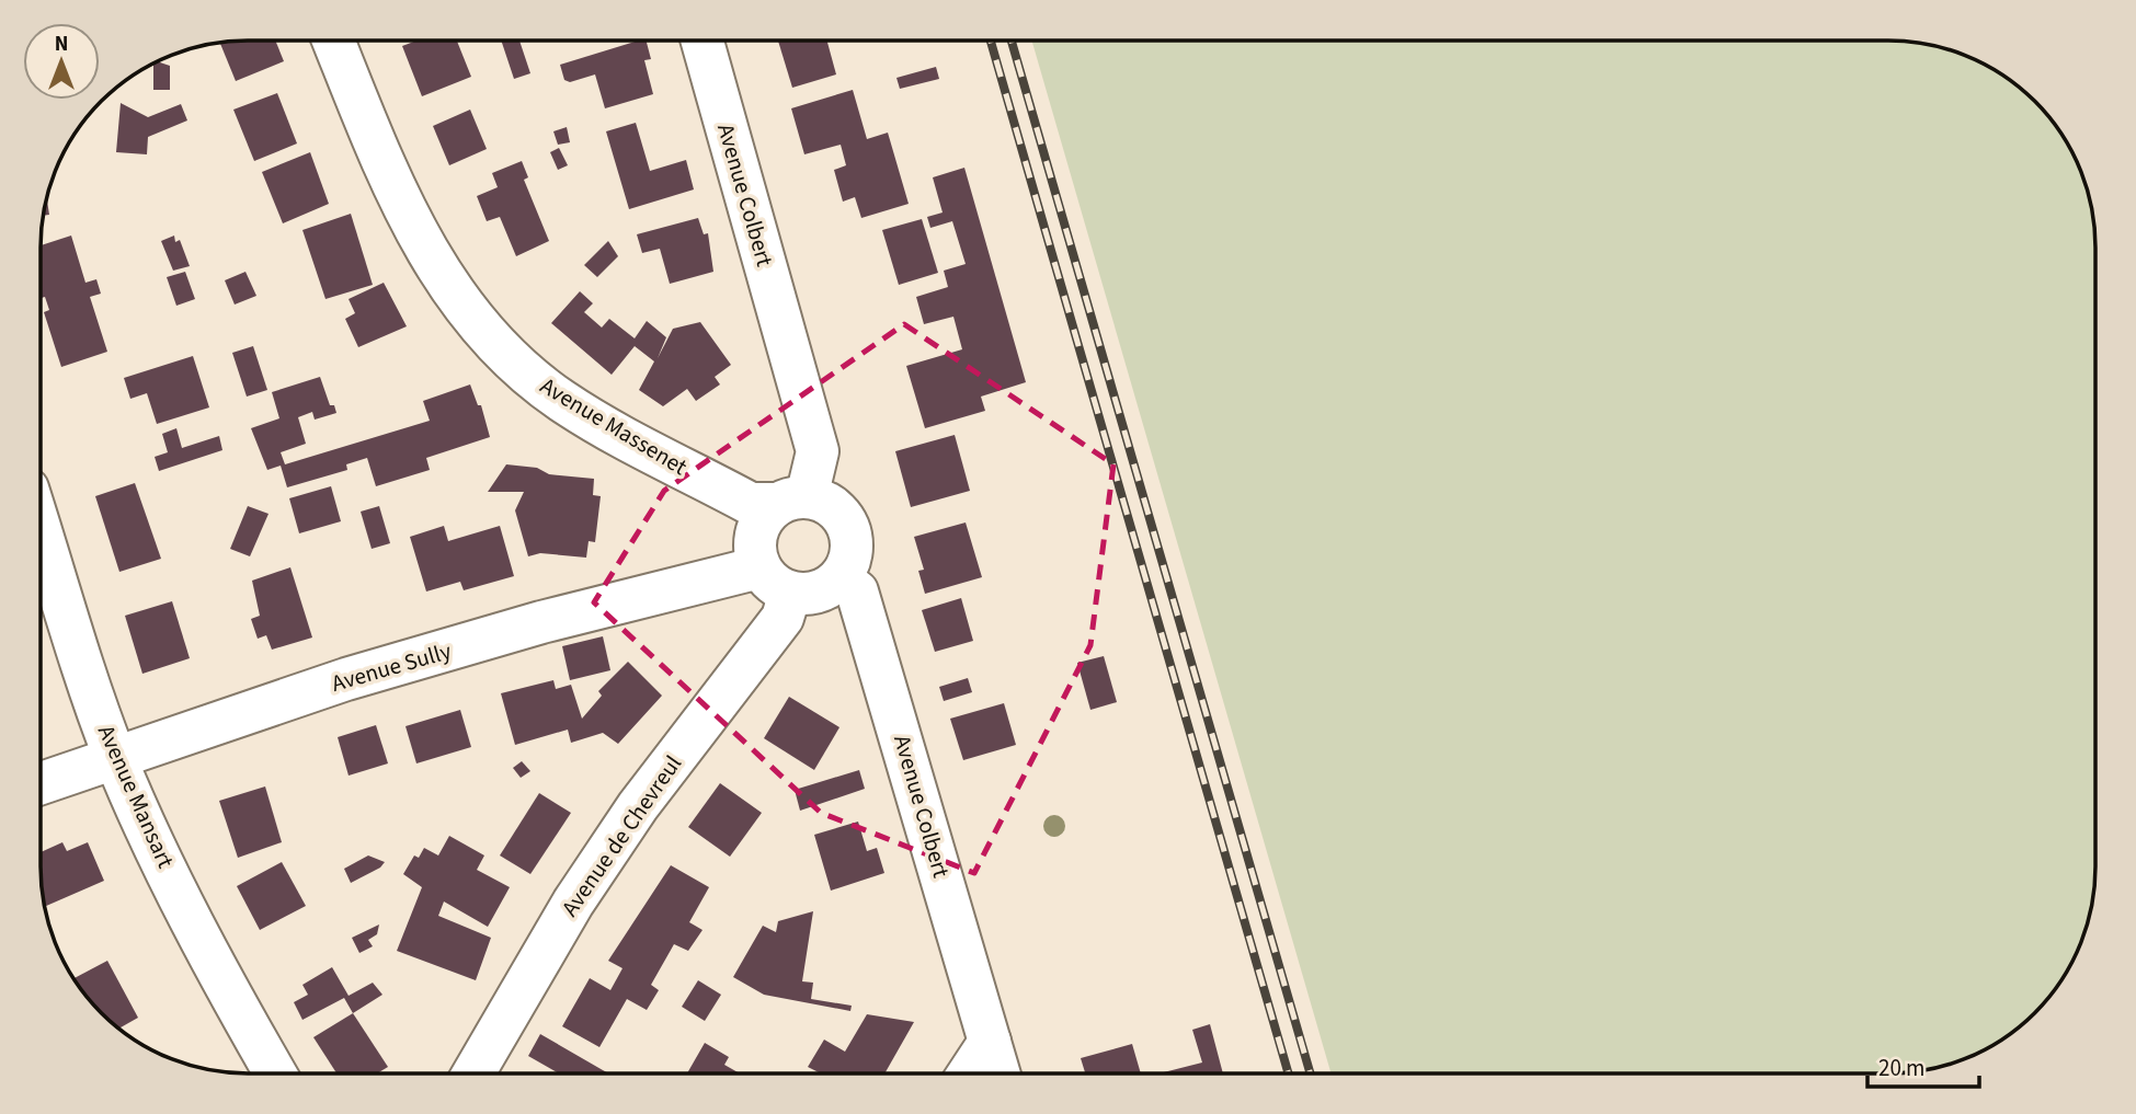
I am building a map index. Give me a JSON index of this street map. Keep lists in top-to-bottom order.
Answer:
{
  "streets": {
    "street": [
      "Avenue Colbert",
      "Avenue Massenet",
      "Avenue Sully",
      "Avenue Mansart",
      "Avenue de Chevreul"
    ]
  },
  "crossings": [
    ["Avenue Colbert", "Avenue Massenet"],
    ["Avenue Colbert", "Avenue Sully"],
    ["Avenue Colbert", "Avenue de Chevreul"],
    ["Avenue Massenet", "Avenue Sully"],
    ["Avenue Massenet", "Avenue de Chevreul"],
    ["Avenue Sully", "Avenue Mansart"],
    ["Avenue Sully", "Avenue de Chevreul"]
  ],
  "scale_bar": "20 m",
  "north": "top"
}
